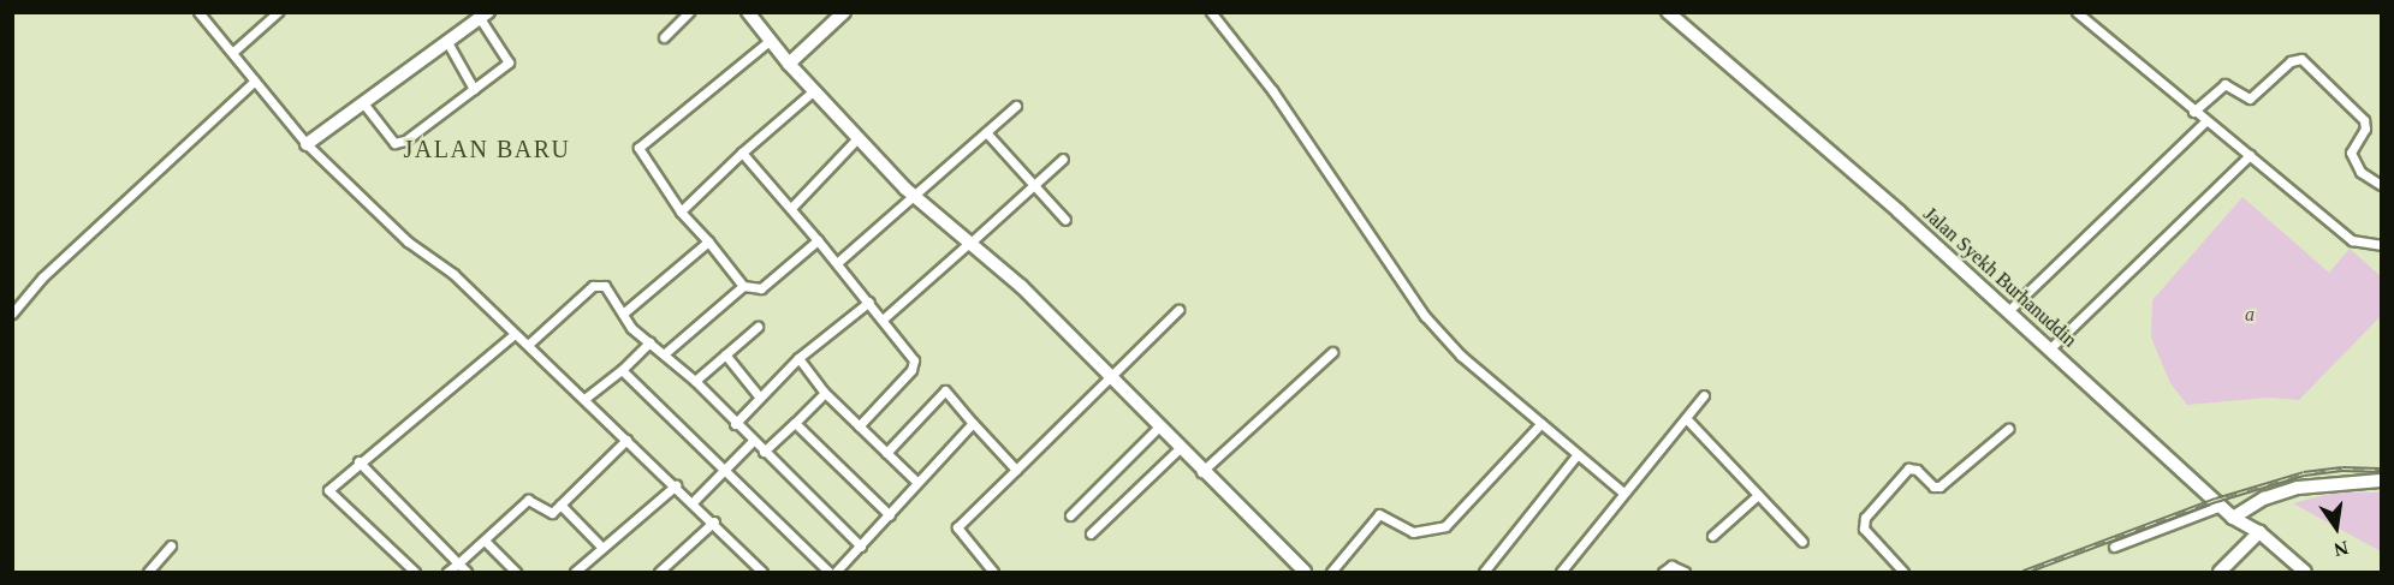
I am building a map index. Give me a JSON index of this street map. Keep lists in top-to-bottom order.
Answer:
{
  "streets": {
    "street": ["Jalan Syekh Burhanuddin"]
  },
  "districts": ["JALAN BARU"],
  "parks": ["a"],
  "north": "bottom"
}
